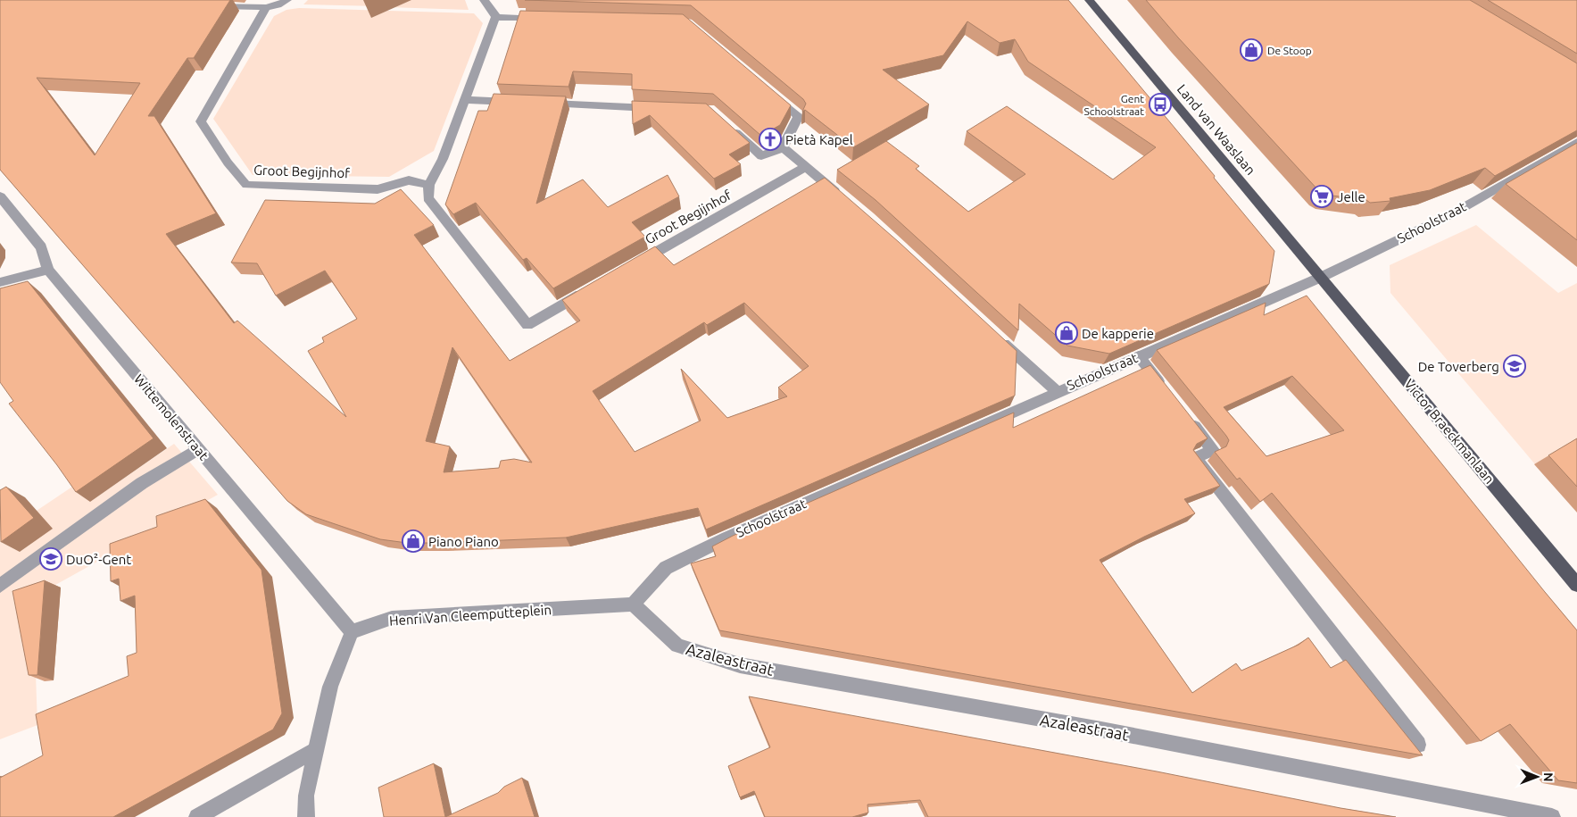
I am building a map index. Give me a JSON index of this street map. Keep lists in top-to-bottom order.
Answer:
{
  "streets": {
    "main road": ["Land van Waaslaan", "Victor Braeckmanlaan"],
    "street": [
      "Groot Begijnhof",
      "Schoolstraat",
      "Wittemolenstraat",
      "Henri Van Cleemputteplein",
      "Azaleastraat"
    ]
  },
  "crossings": [
    ["Land van Waaslaan", "Schoolstraat"],
    ["Land van Waaslaan", "Victor Braeckmanlaan"],
    ["Schoolstraat", "Victor Braeckmanlaan"],
    ["Schoolstraat", "Henri Van Cleemputteplein"],
    ["Schoolstraat", "Azaleastraat"],
    ["Wittemolenstraat", "Henri Van Cleemputteplein"],
    ["Henri Van Cleemputteplein", "Azaleastraat"]
  ],
  "places": {
    "shop": ["De Stoop", "De kapperie", "Piano Piano"],
    "bus stop": ["Gent Schoolstraat"],
    "church": ["Pietà Kapel"],
    "supermarket": ["Jelle"],
    "school or university": ["De Toverberg", "DuO²-Gent"]
  },
  "north": "right"
}
